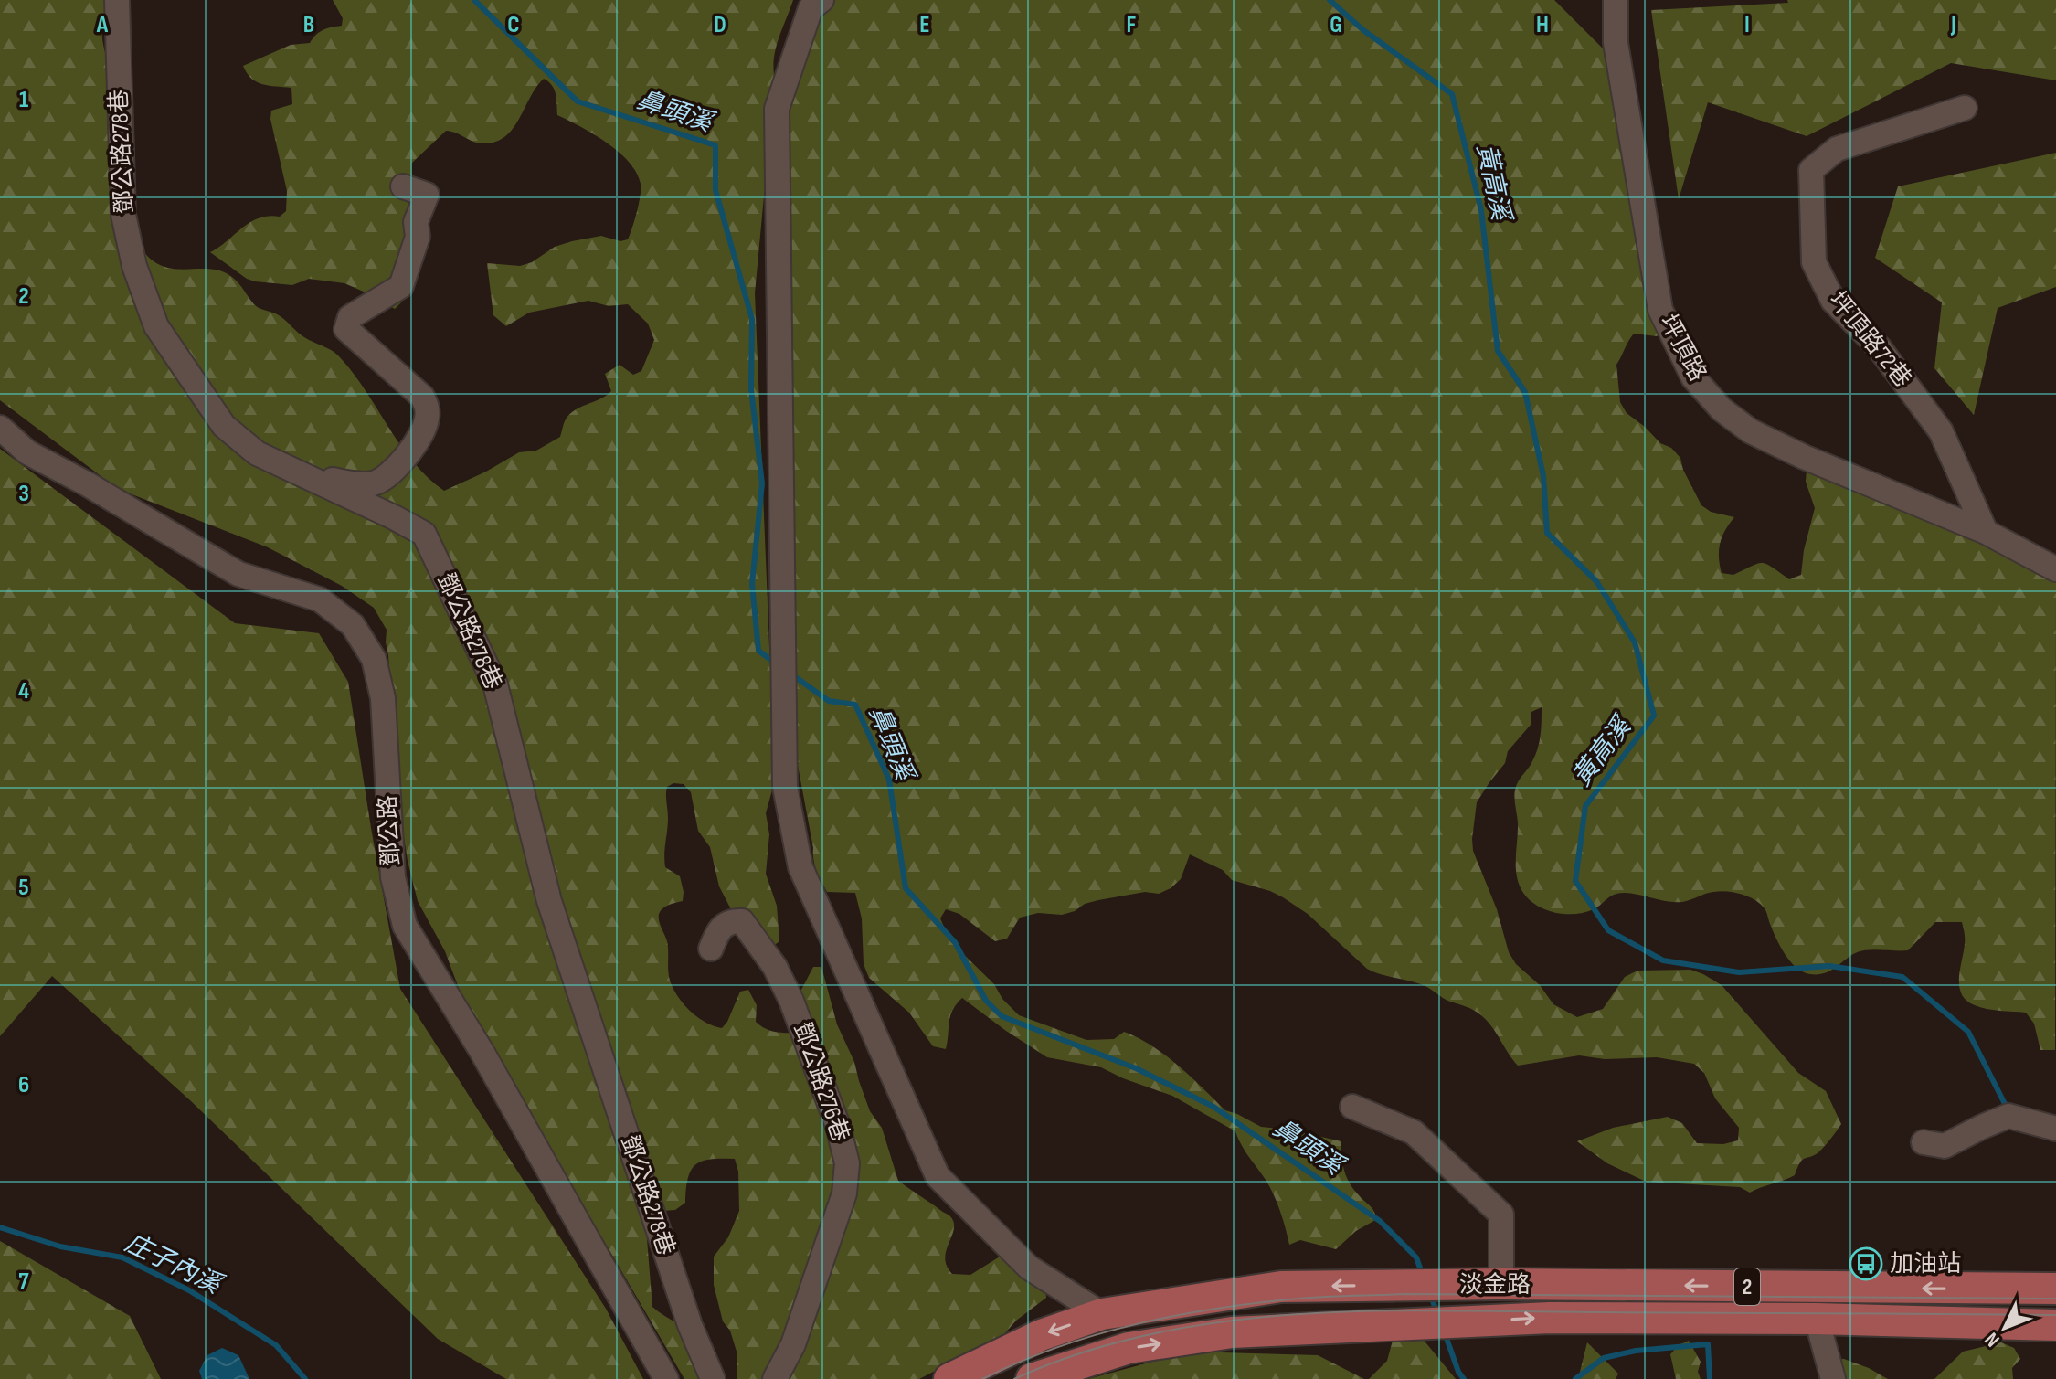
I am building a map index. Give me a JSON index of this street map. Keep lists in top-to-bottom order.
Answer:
{
  "streets": {
    "main road": ["淡金路", "2"],
    "street": [
      "鄧公路278巷",
      "坪頂路72巷",
      "坪頂路",
      "鄧公路",
      "鄧公路276巷"
    ]
  },
  "crossings": [
    ["坪頂路72巷", "坪頂路"]
  ],
  "water": ["鼻頭溪", "黃高溪", "庄子內溪"],
  "places": {
    "bus stop": ["加油站"]
  },
  "north": "bottom left",
  "grid": {
    "columns": [
      "A",
      "B",
      "C",
      "D",
      "E",
      "F",
      "G",
      "H",
      "I",
      "J"
    ],
    "rows": [
      "1",
      "2",
      "3",
      "4",
      "5",
      "6",
      "7"
    ]
  }
}
